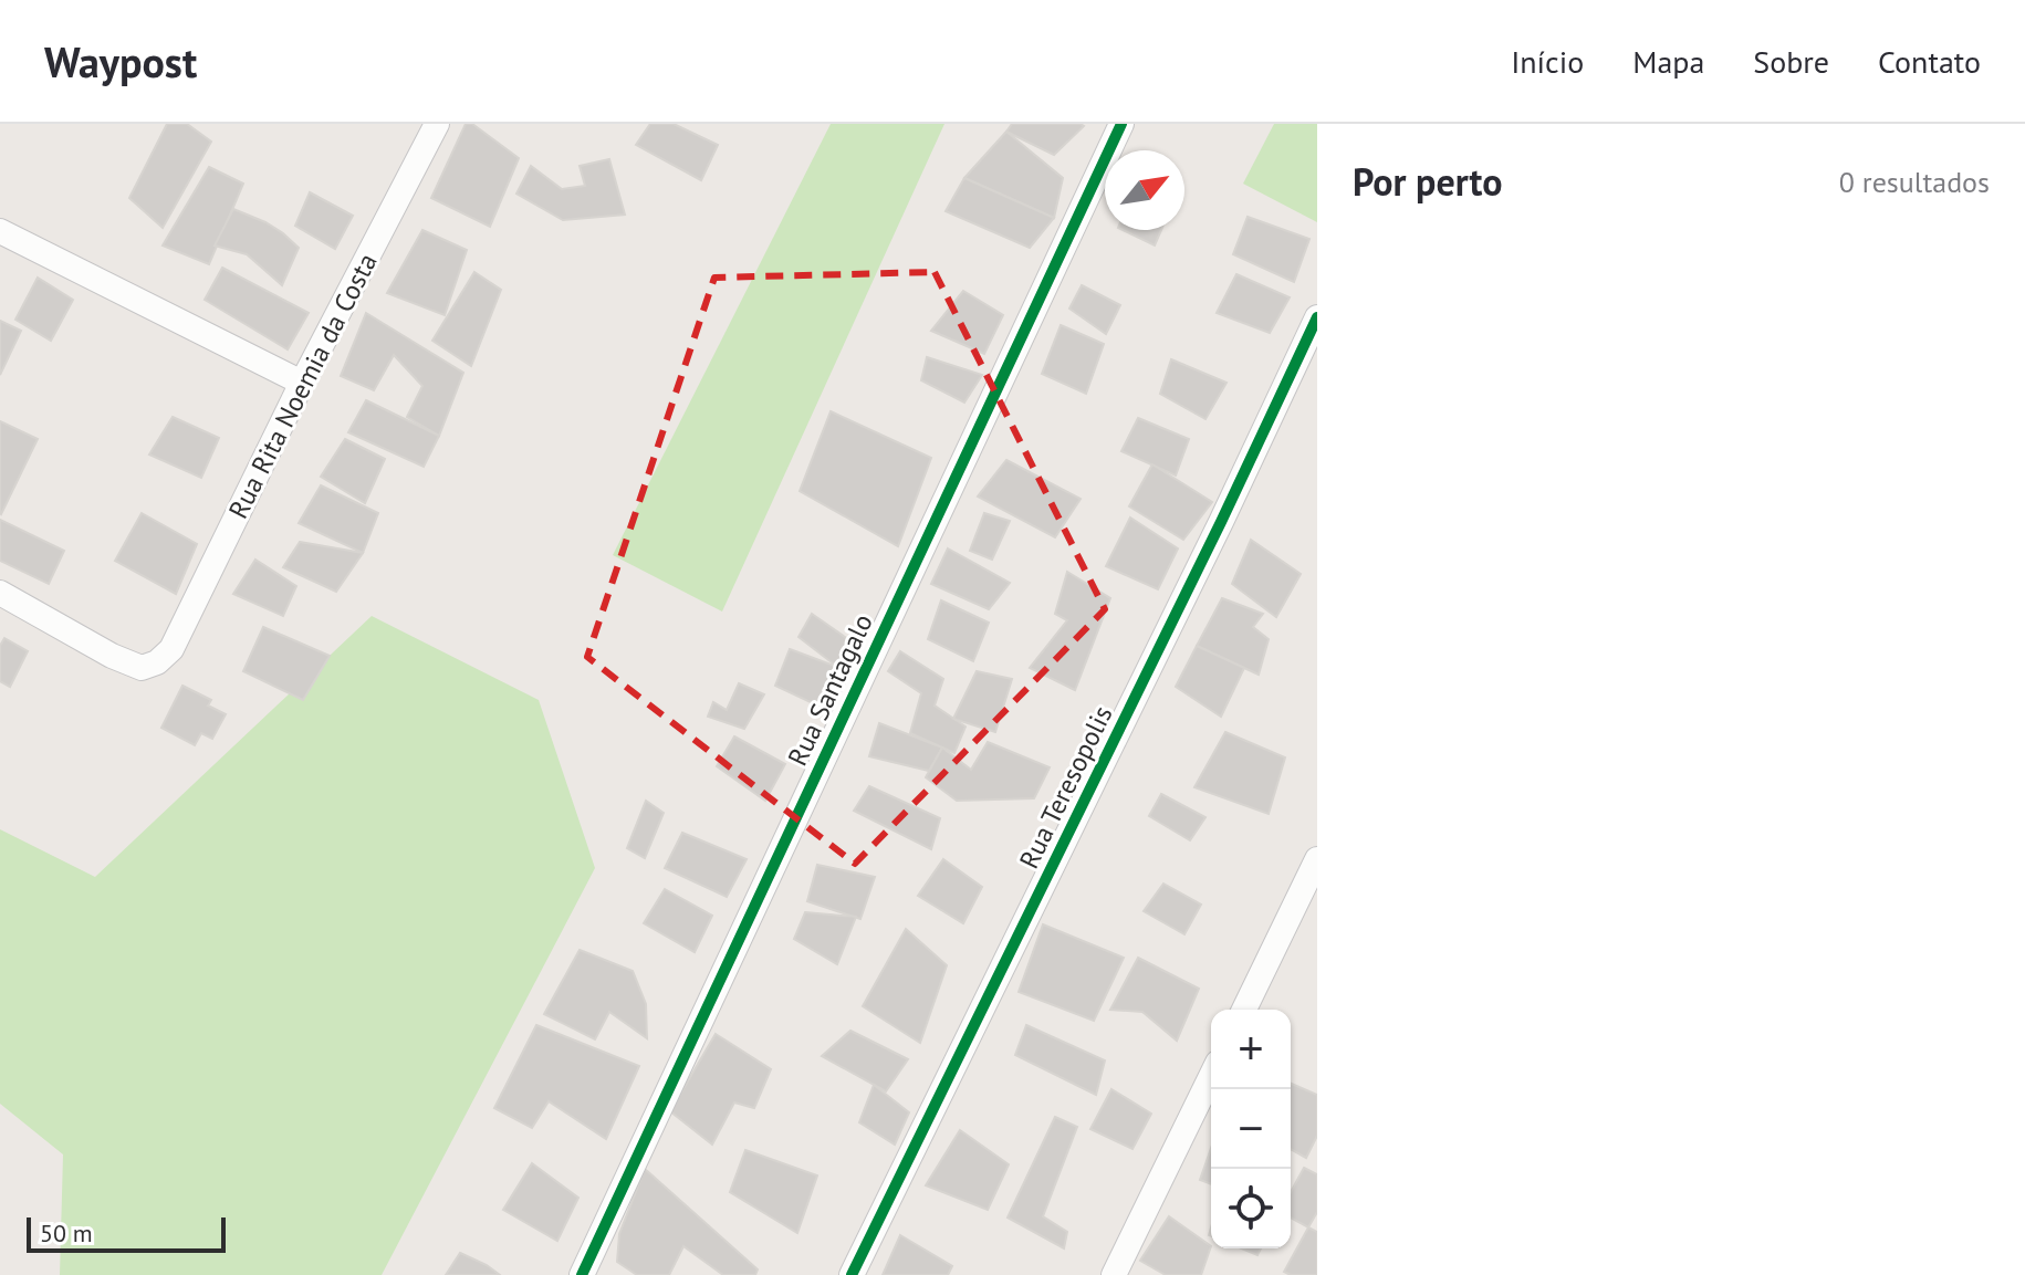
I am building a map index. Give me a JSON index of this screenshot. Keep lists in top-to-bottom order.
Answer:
{
  "streets": {
    "street": ["Rua Rita Noemia da Costa", "Rua Santagalo", "Rua Teresopolis"]
  },
  "scale_bar": "50 m",
  "north": "top right",
  "page": {
    "header": "Waypost",
    "nav": [
      "Início",
      "Mapa",
      "Sobre",
      "Contato"
    ],
    "heading": ["Por perto", "0 resultados"],
    "map_buttons": ["+", "−"],
    "scale": "50 m"
  }
}
